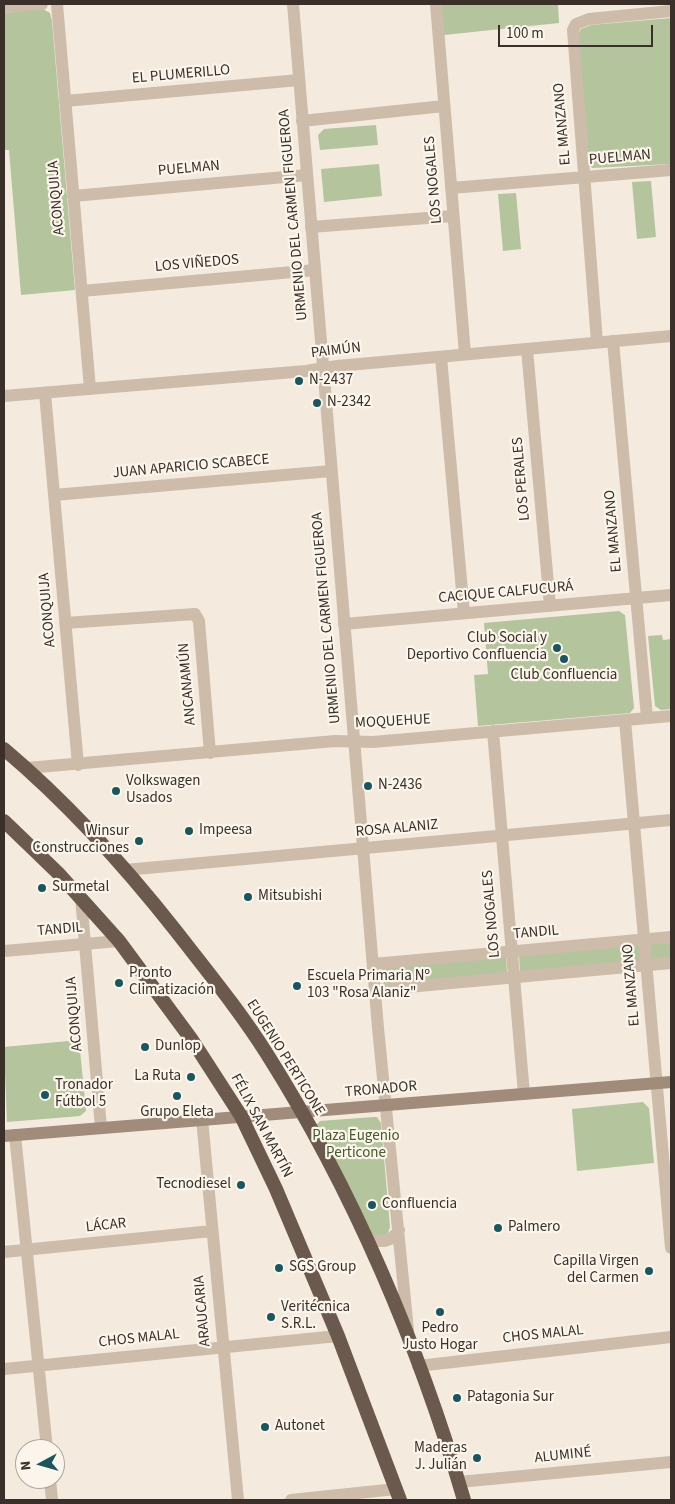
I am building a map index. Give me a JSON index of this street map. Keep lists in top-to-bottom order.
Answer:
{
  "streets": {
    "highway": ["EUGENIO PERTICONE", "FÉLIX SAN MARTÍN"],
    "main road": ["TRONADOR"],
    "street": [
      "EL PLUMERILLO",
      "EL MANZANO",
      "PUELMAN",
      "LOS NOGALES",
      "ACONQUIJA",
      "URMENIO DEL CARMEN FIGUEROA",
      "LOS VIÑEDOS",
      "PAIMÚN",
      "JUAN APARICIO SCABECE",
      "LOS PERALES",
      "CACIQUE CALFUCURÁ",
      "ANCANAMÚN",
      "MOQUEHUE",
      "ROSA ALANIZ",
      "TANDIL",
      "LÁCAR",
      "ARAUCARIA",
      "CHOS MALAL",
      "ALUMINÉ"
    ]
  },
  "crossings": [
    ["EL PLUMERILLO", "ACONQUIJA"],
    ["EL PLUMERILLO", "URMENIO DEL CARMEN FIGUEROA"],
    ["EL MANZANO", "PUELMAN"],
    ["EL MANZANO", "PAIMÚN"],
    ["EL MANZANO", "CACIQUE CALFUCURÁ"],
    ["EL MANZANO", "MOQUEHUE"],
    ["EL MANZANO", "ROSA ALANIZ"],
    ["EL MANZANO", "TANDIL"],
    ["EL MANZANO", "TRONADOR"],
    ["PUELMAN", "LOS NOGALES"],
    ["PUELMAN", "ACONQUIJA"],
    ["PUELMAN", "URMENIO DEL CARMEN FIGUEROA"],
    ["LOS NOGALES", "PAIMÚN"],
    ["LOS NOGALES", "MOQUEHUE"],
    ["LOS NOGALES", "ROSA ALANIZ"],
    ["LOS NOGALES", "TANDIL"],
    ["LOS NOGALES", "TRONADOR"],
    ["ACONQUIJA", "LOS VIÑEDOS"],
    ["ACONQUIJA", "PAIMÚN"],
    ["ACONQUIJA", "JUAN APARICIO SCABECE"],
    ["ACONQUIJA", "ANCANAMÚN"],
    ["ACONQUIJA", "MOQUEHUE"],
    ["ACONQUIJA", "TANDIL"],
    ["ACONQUIJA", "TRONADOR"],
    ["ACONQUIJA", "FÉLIX SAN MARTÍN"],
    ["URMENIO DEL CARMEN FIGUEROA", "LOS VIÑEDOS"],
    ["URMENIO DEL CARMEN FIGUEROA", "PAIMÚN"],
    ["URMENIO DEL CARMEN FIGUEROA", "JUAN APARICIO SCABECE"],
    ["URMENIO DEL CARMEN FIGUEROA", "CACIQUE CALFUCURÁ"],
    ["URMENIO DEL CARMEN FIGUEROA", "MOQUEHUE"],
    ["URMENIO DEL CARMEN FIGUEROA", "ROSA ALANIZ"],
    ["URMENIO DEL CARMEN FIGUEROA", "TANDIL"],
    ["URMENIO DEL CARMEN FIGUEROA", "EUGENIO PERTICONE"],
    ["URMENIO DEL CARMEN FIGUEROA", "TRONADOR"],
    ["PAIMÚN", "LOS PERALES"],
    ["LOS PERALES", "CACIQUE CALFUCURÁ"],
    ["ANCANAMÚN", "MOQUEHUE"],
    ["MOQUEHUE", "EUGENIO PERTICONE"],
    ["ROSA ALANIZ", "EUGENIO PERTICONE"],
    ["TANDIL", "FÉLIX SAN MARTÍN"],
    ["EUGENIO PERTICONE", "TRONADOR"],
    ["EUGENIO PERTICONE", "CHOS MALAL"],
    ["EUGENIO PERTICONE", "ALUMINÉ"],
    ["TRONADOR", "FÉLIX SAN MARTÍN"],
    ["TRONADOR", "ARAUCARIA"],
    ["FÉLIX SAN MARTÍN", "CHOS MALAL"],
    ["LÁCAR", "ARAUCARIA"],
    ["ARAUCARIA", "CHOS MALAL"]
  ],
  "parks": ["Plaza Eugenio Perticone"],
  "places": [
    "N-2437",
    "N-2342",
    "Club Social y Deportivo Confluencia",
    "Club Confluencia",
    "N-2436",
    "Volkswagen Usados",
    "Impeesa",
    "Winsur Construcciones",
    "Surmetal",
    "Mitsubishi",
    "Pronto Climatización",
    "Escuela Primaria Nº 103 \"Rosa Alaniz\"",
    "Dunlop",
    "La Ruta",
    "Tronador Fútbol 5",
    "Grupo Eleta",
    "Tecnodiesel",
    "Confluencia",
    "Palmero",
    "SGS Group",
    "Capilla Virgen del Carmen",
    "Pedro Justo Hogar",
    "Veritécnica S.R.L.",
    "Patagonia Sur",
    "Autonet",
    "Maderas J. Julián"
  ],
  "scale_bar": "100 m",
  "north": "left"
}
